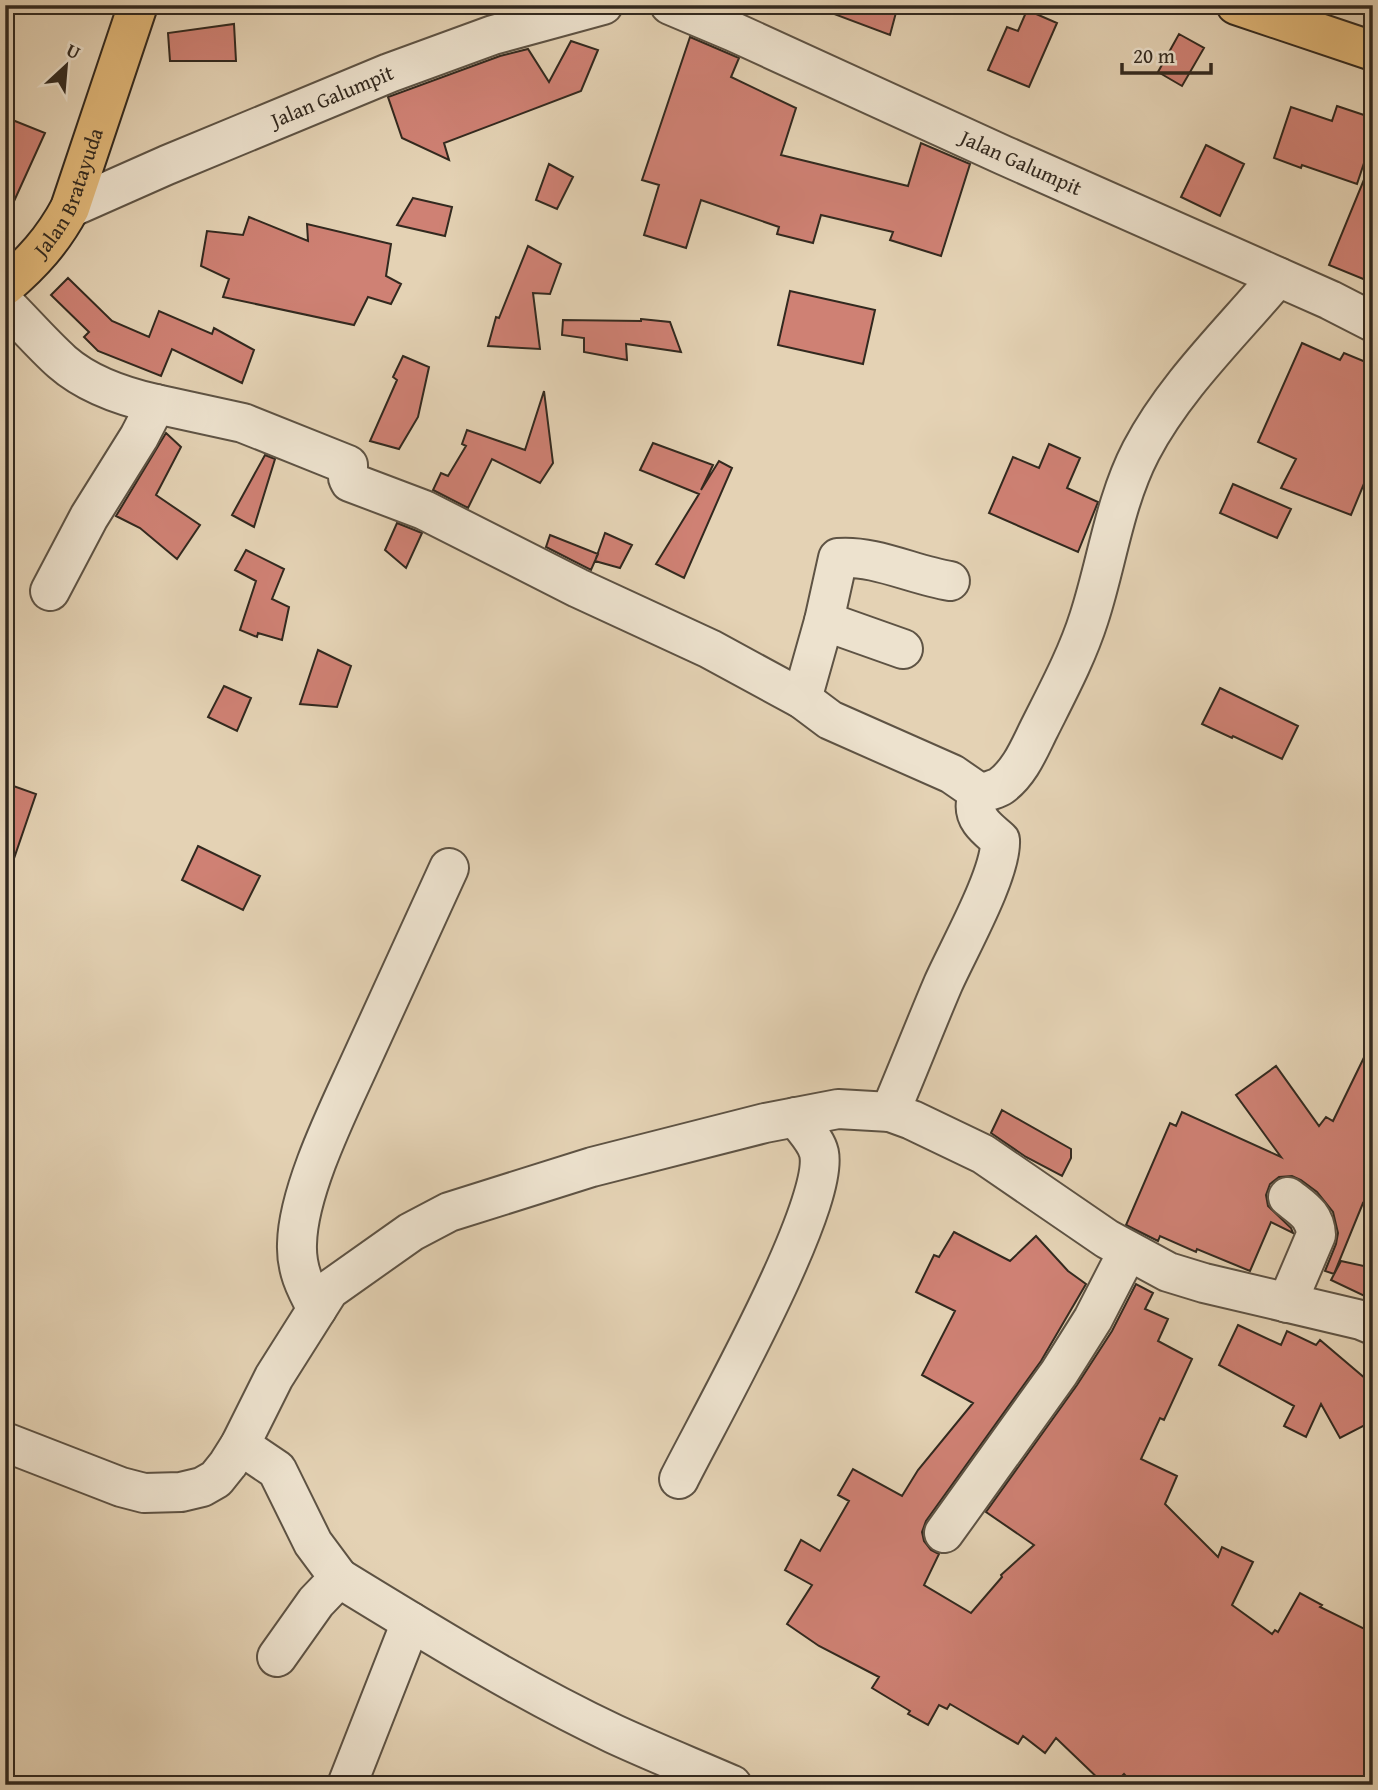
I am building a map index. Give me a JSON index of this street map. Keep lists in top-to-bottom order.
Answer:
{
  "streets": {
    "main road": ["Jalan Bratayuda"],
    "street": ["Jalan Galumpit"]
  },
  "crossings": [
    ["Jalan Galumpit", "Jalan Bratayuda"]
  ],
  "scale_bar": "20 m",
  "north": "top right"
}
